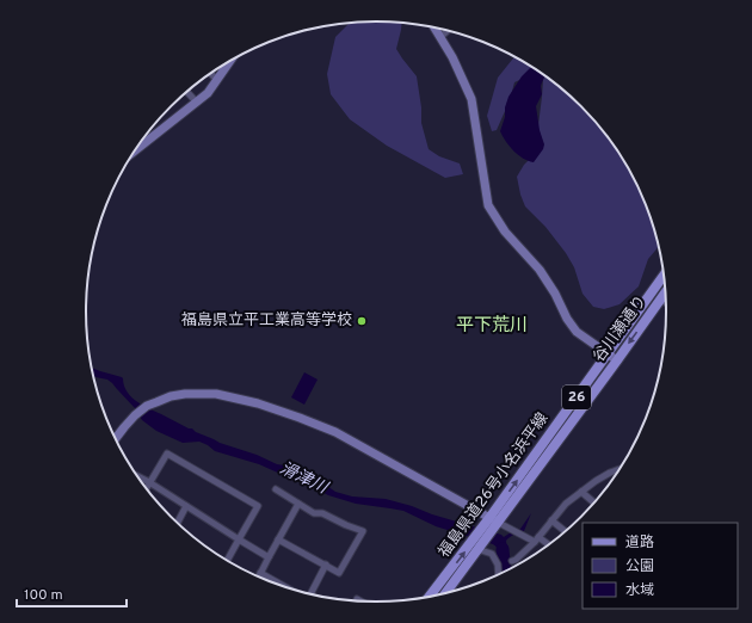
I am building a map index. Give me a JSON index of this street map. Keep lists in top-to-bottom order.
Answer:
{
  "streets": {
    "main road": ["谷川瀬通り", "26", "福島県道26号小名浜平線"]
  },
  "crossings": [
    ["谷川瀬通り", "福島県道26号小名浜平線"],
    ["26", "福島県道26号小名浜平線"]
  ],
  "one_way": ["福島県道26号小名浜平線"],
  "districts": ["平下荒川"],
  "water": ["滑津川"],
  "places": ["福島県立平工業高等学校"],
  "legend": ["道路", "公園", "水域"],
  "scale_bar": "100 m"
}
